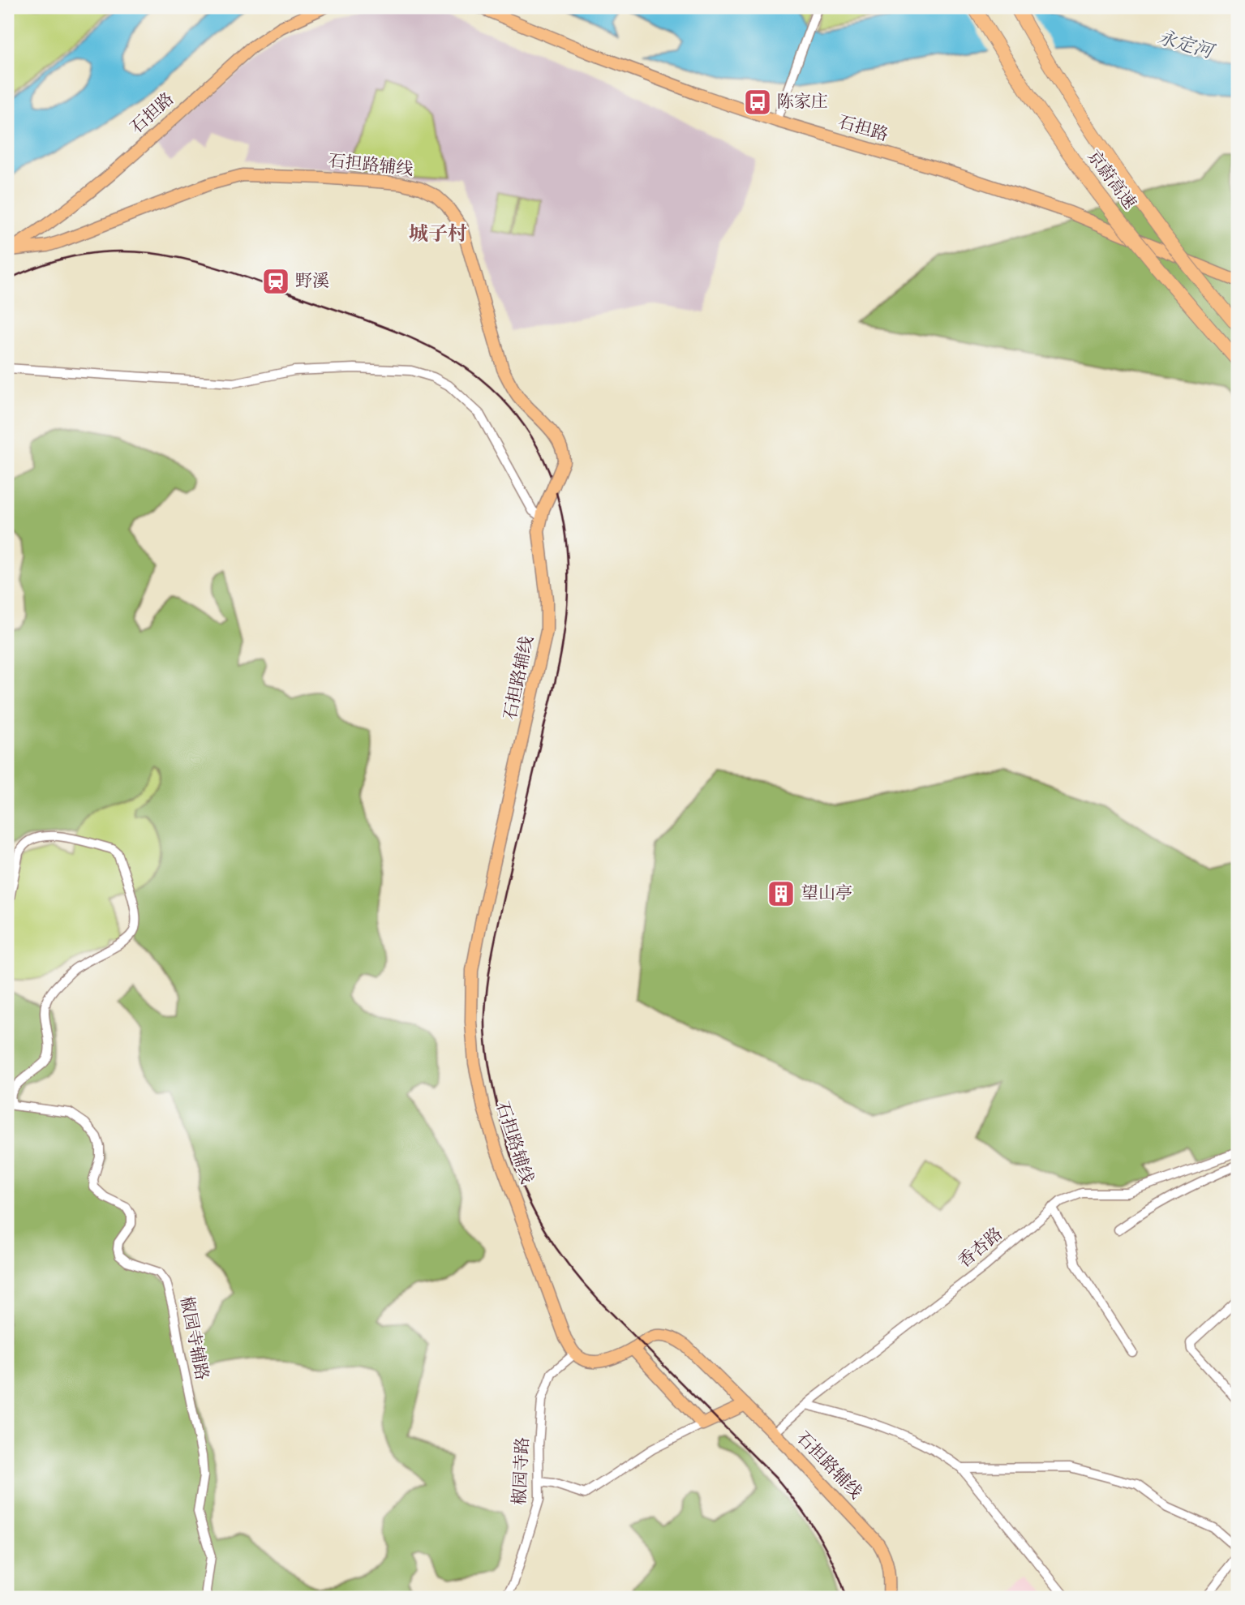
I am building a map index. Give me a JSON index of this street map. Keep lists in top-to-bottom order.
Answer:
{
  "streets": {
    "highway": ["京蔚高速"],
    "main road": ["石担路", "石担路辅线"],
    "street": ["香杏路", "椒园寺辅路", "椒园寺路"]
  },
  "crossings": [
    ["石担路", "石担路辅线"],
    ["石担路辅线", "香杏路"],
    ["石担路辅线", "椒园寺路"]
  ],
  "districts": ["城子村"],
  "water": ["永定河"],
  "places": {
    "bus stop": ["陈家庄"],
    "station": ["野溪"],
    "building": ["望山亭"]
  }
}
